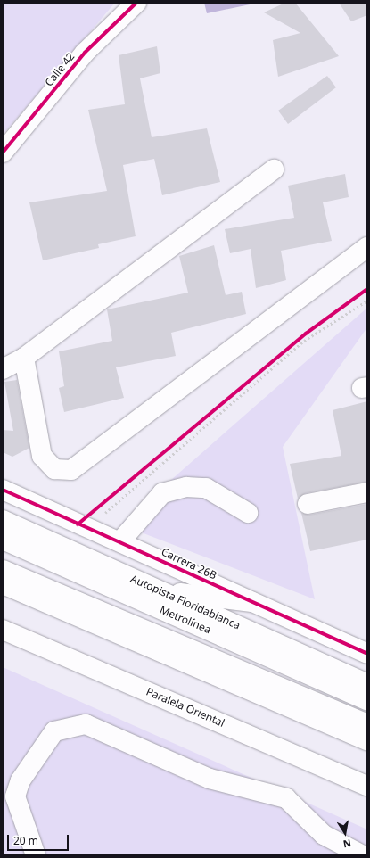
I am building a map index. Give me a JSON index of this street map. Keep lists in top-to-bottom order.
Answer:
{
  "streets": {
    "main road": [
      "Calle 42",
      "Carrera 26B",
      "Autopista Floridablanca",
      "Metrolínea",
      "Paralela Oriental"
    ]
  },
  "scale_bar": "20 m",
  "north": "bottom"
}
